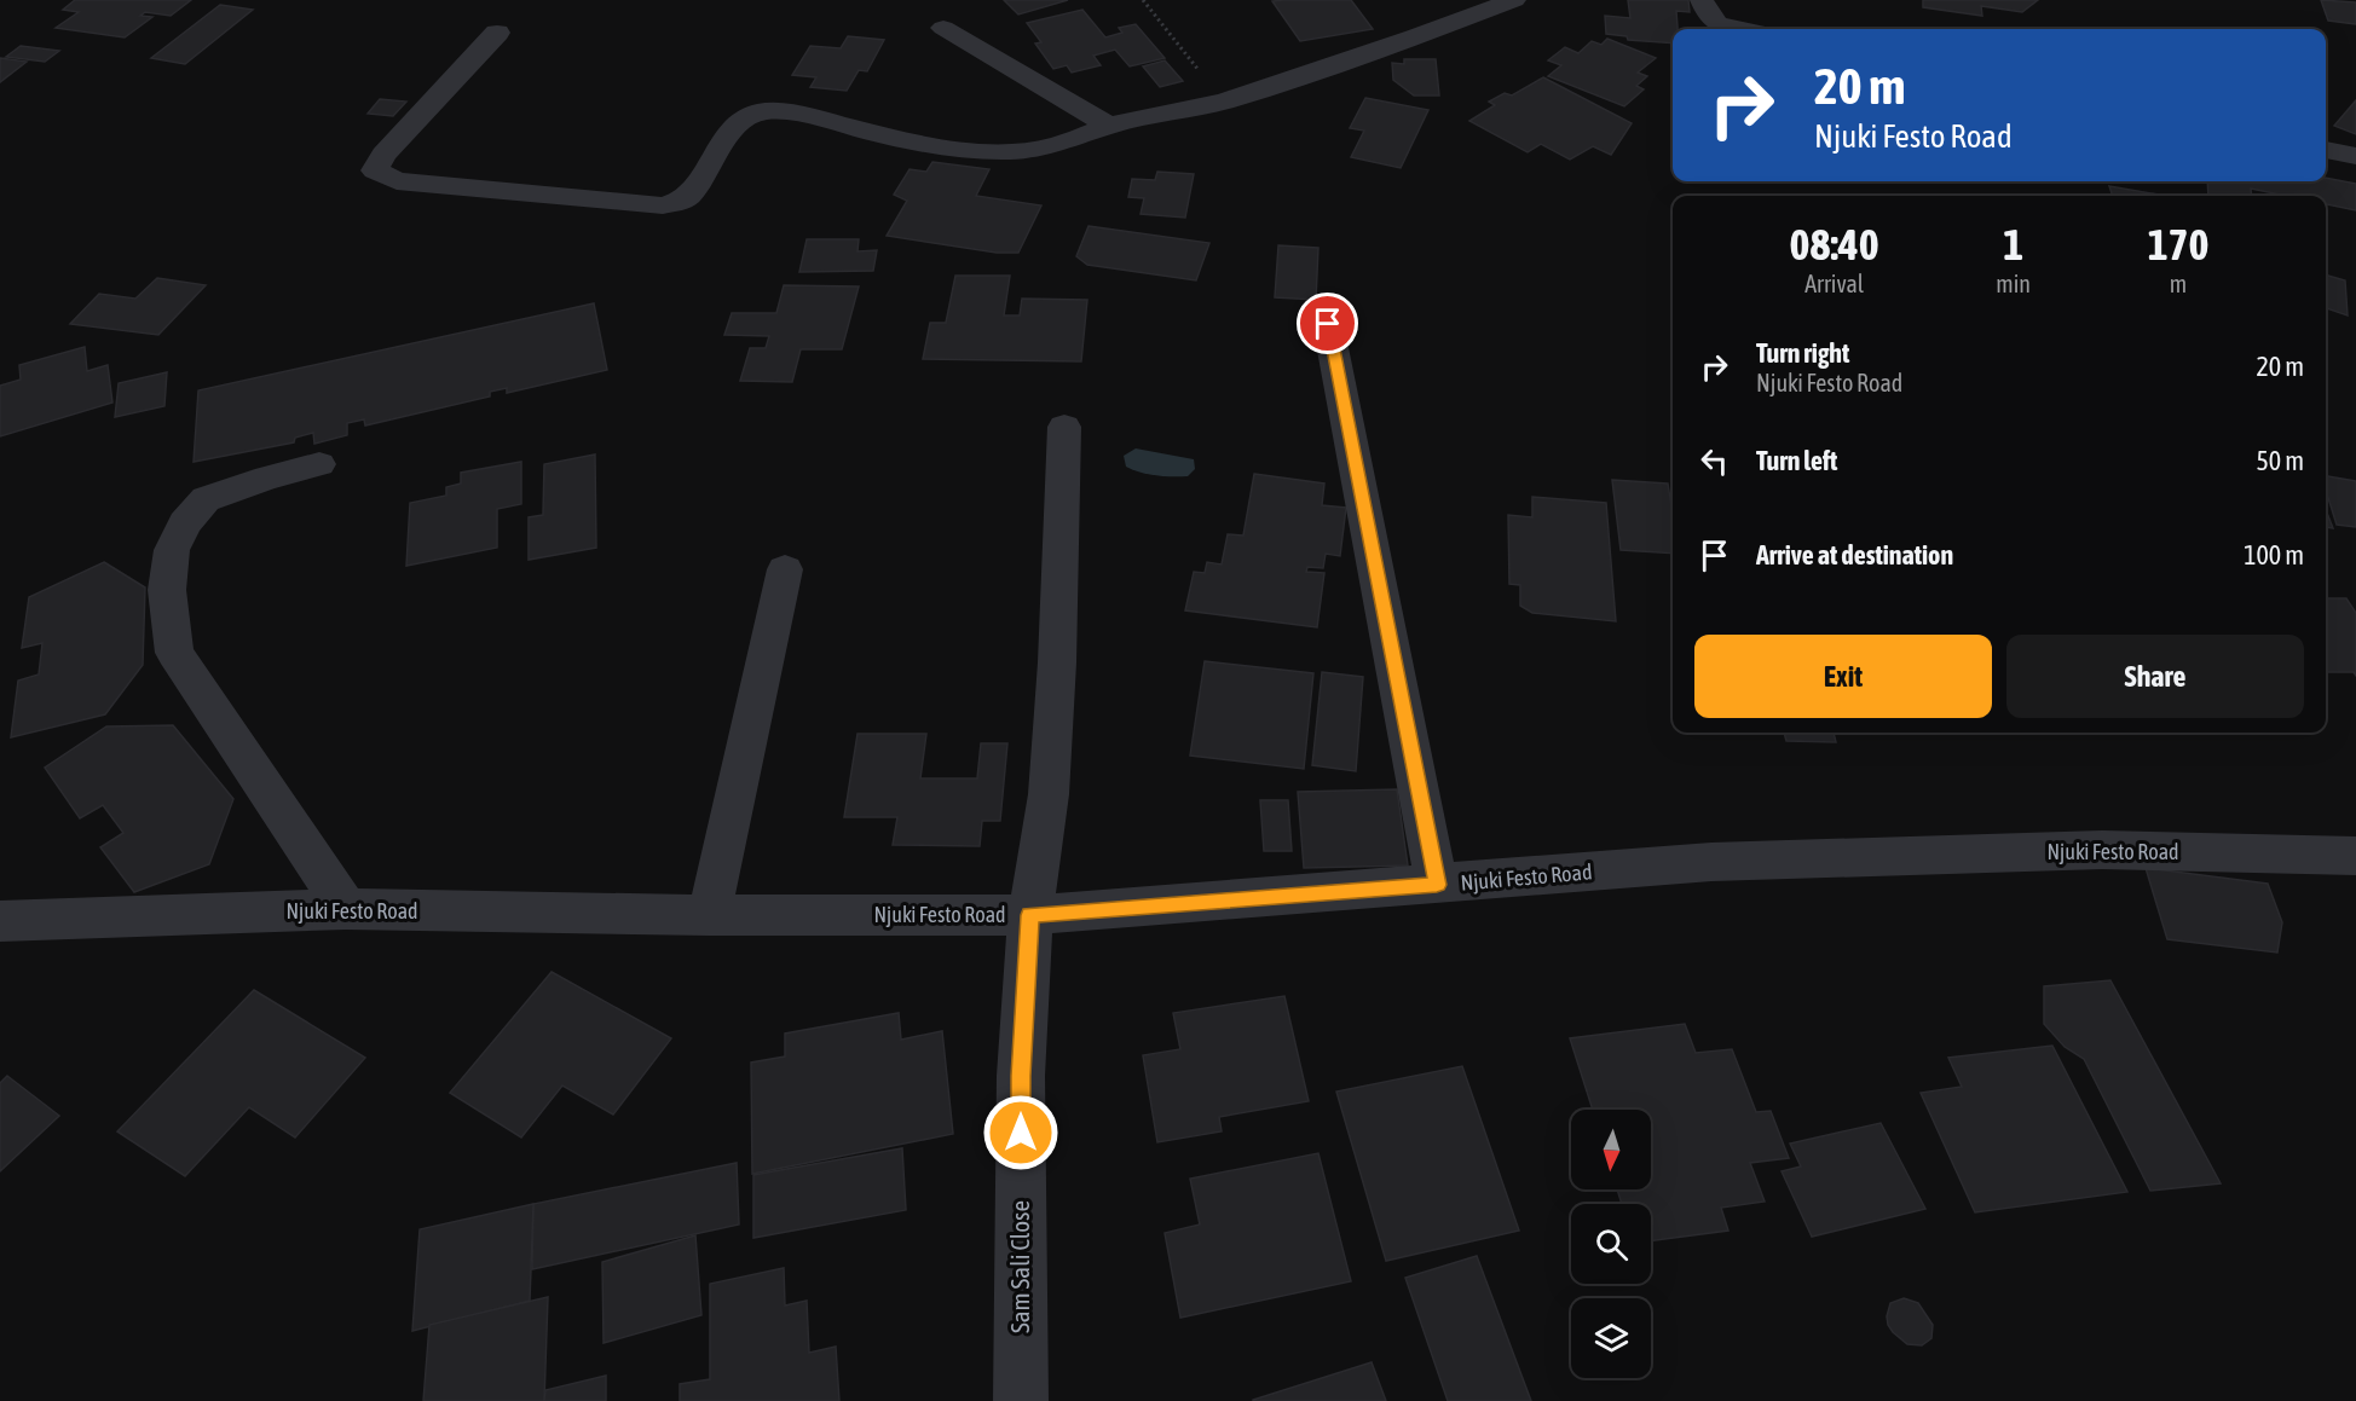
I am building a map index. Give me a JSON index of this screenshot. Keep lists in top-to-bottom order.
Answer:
{
  "streets": {
    "street": ["Njuki Festo Road", "Sam Sali Close"]
  },
  "crossings": [
    ["Njuki Festo Road", "Sam Sali Close"]
  ],
  "north": "bottom",
  "page": {
    "turn": ["20 m", "Njuki Festo Road"],
    "eta": [
      "08:40",
      "Arrival",
      "1",
      "min",
      "170",
      "m"
    ],
    "list": [
      {
        "name": "Turn right",
        "note": "Njuki Festo Road",
        "value": "20 m"
      },
      {
        "name": "Turn left",
        "value": "50 m"
      },
      {
        "name": "Arrive at destination",
        "value": "100 m"
      }
    ],
    "buttons": ["Exit", "Share"]
  }
}
